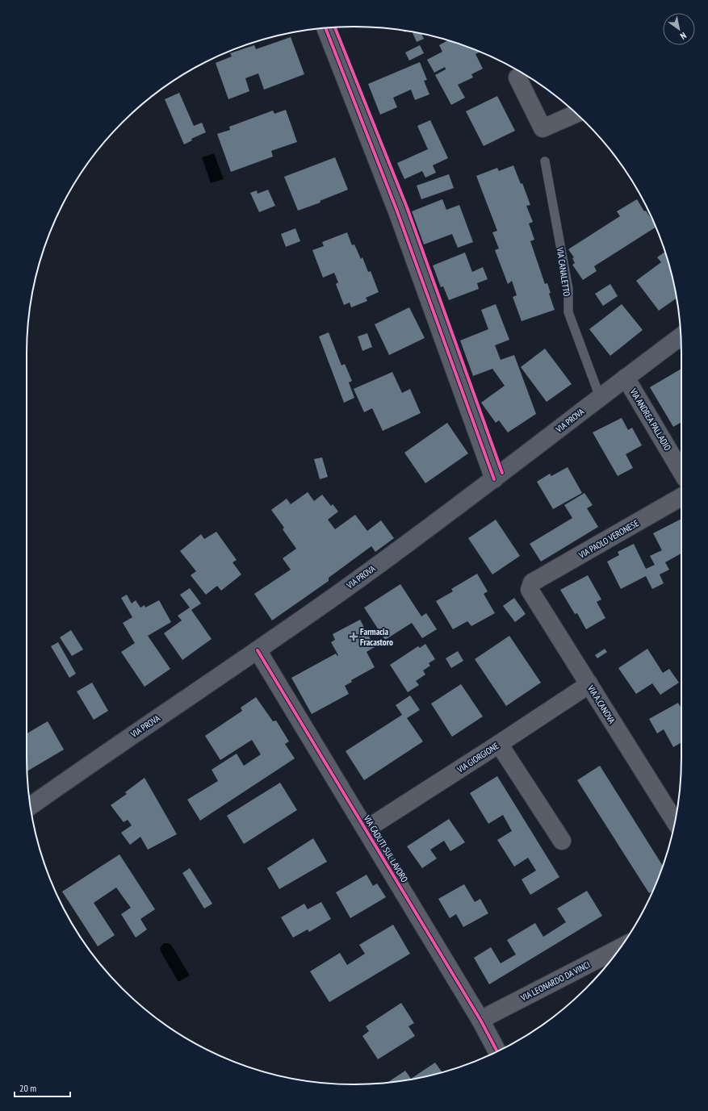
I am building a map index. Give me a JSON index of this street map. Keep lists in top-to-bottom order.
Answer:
{
  "streets": {
    "main road": ["VIA PROVA"],
    "street": [
      "VIA ANDREA PALLADIO",
      "VIA PAOLO VERONESE",
      "VIA A.CANOVA",
      "VIA GIORGIONE",
      "VIA CADUTI SUL LAVORO",
      "VIA LEONARDO DA VINCI"
    ],
    "lane": ["VIA CANALETTO"]
  },
  "crossings": [
    ["VIA CANALETTO", "VIA PROVA"],
    ["VIA ANDREA PALLADIO", "VIA PROVA"],
    ["VIA PROVA", "VIA CADUTI SUL LAVORO"],
    ["VIA PAOLO VERONESE", "VIA A.CANOVA"],
    ["VIA A.CANOVA", "VIA GIORGIONE"],
    ["VIA GIORGIONE", "VIA CADUTI SUL LAVORO"],
    ["VIA CADUTI SUL LAVORO", "VIA LEONARDO DA VINCI"]
  ],
  "places": {
    "health": ["Farmacia Fracastoro"]
  },
  "scale_bar": "20 m",
  "north": "bottom right"
}
